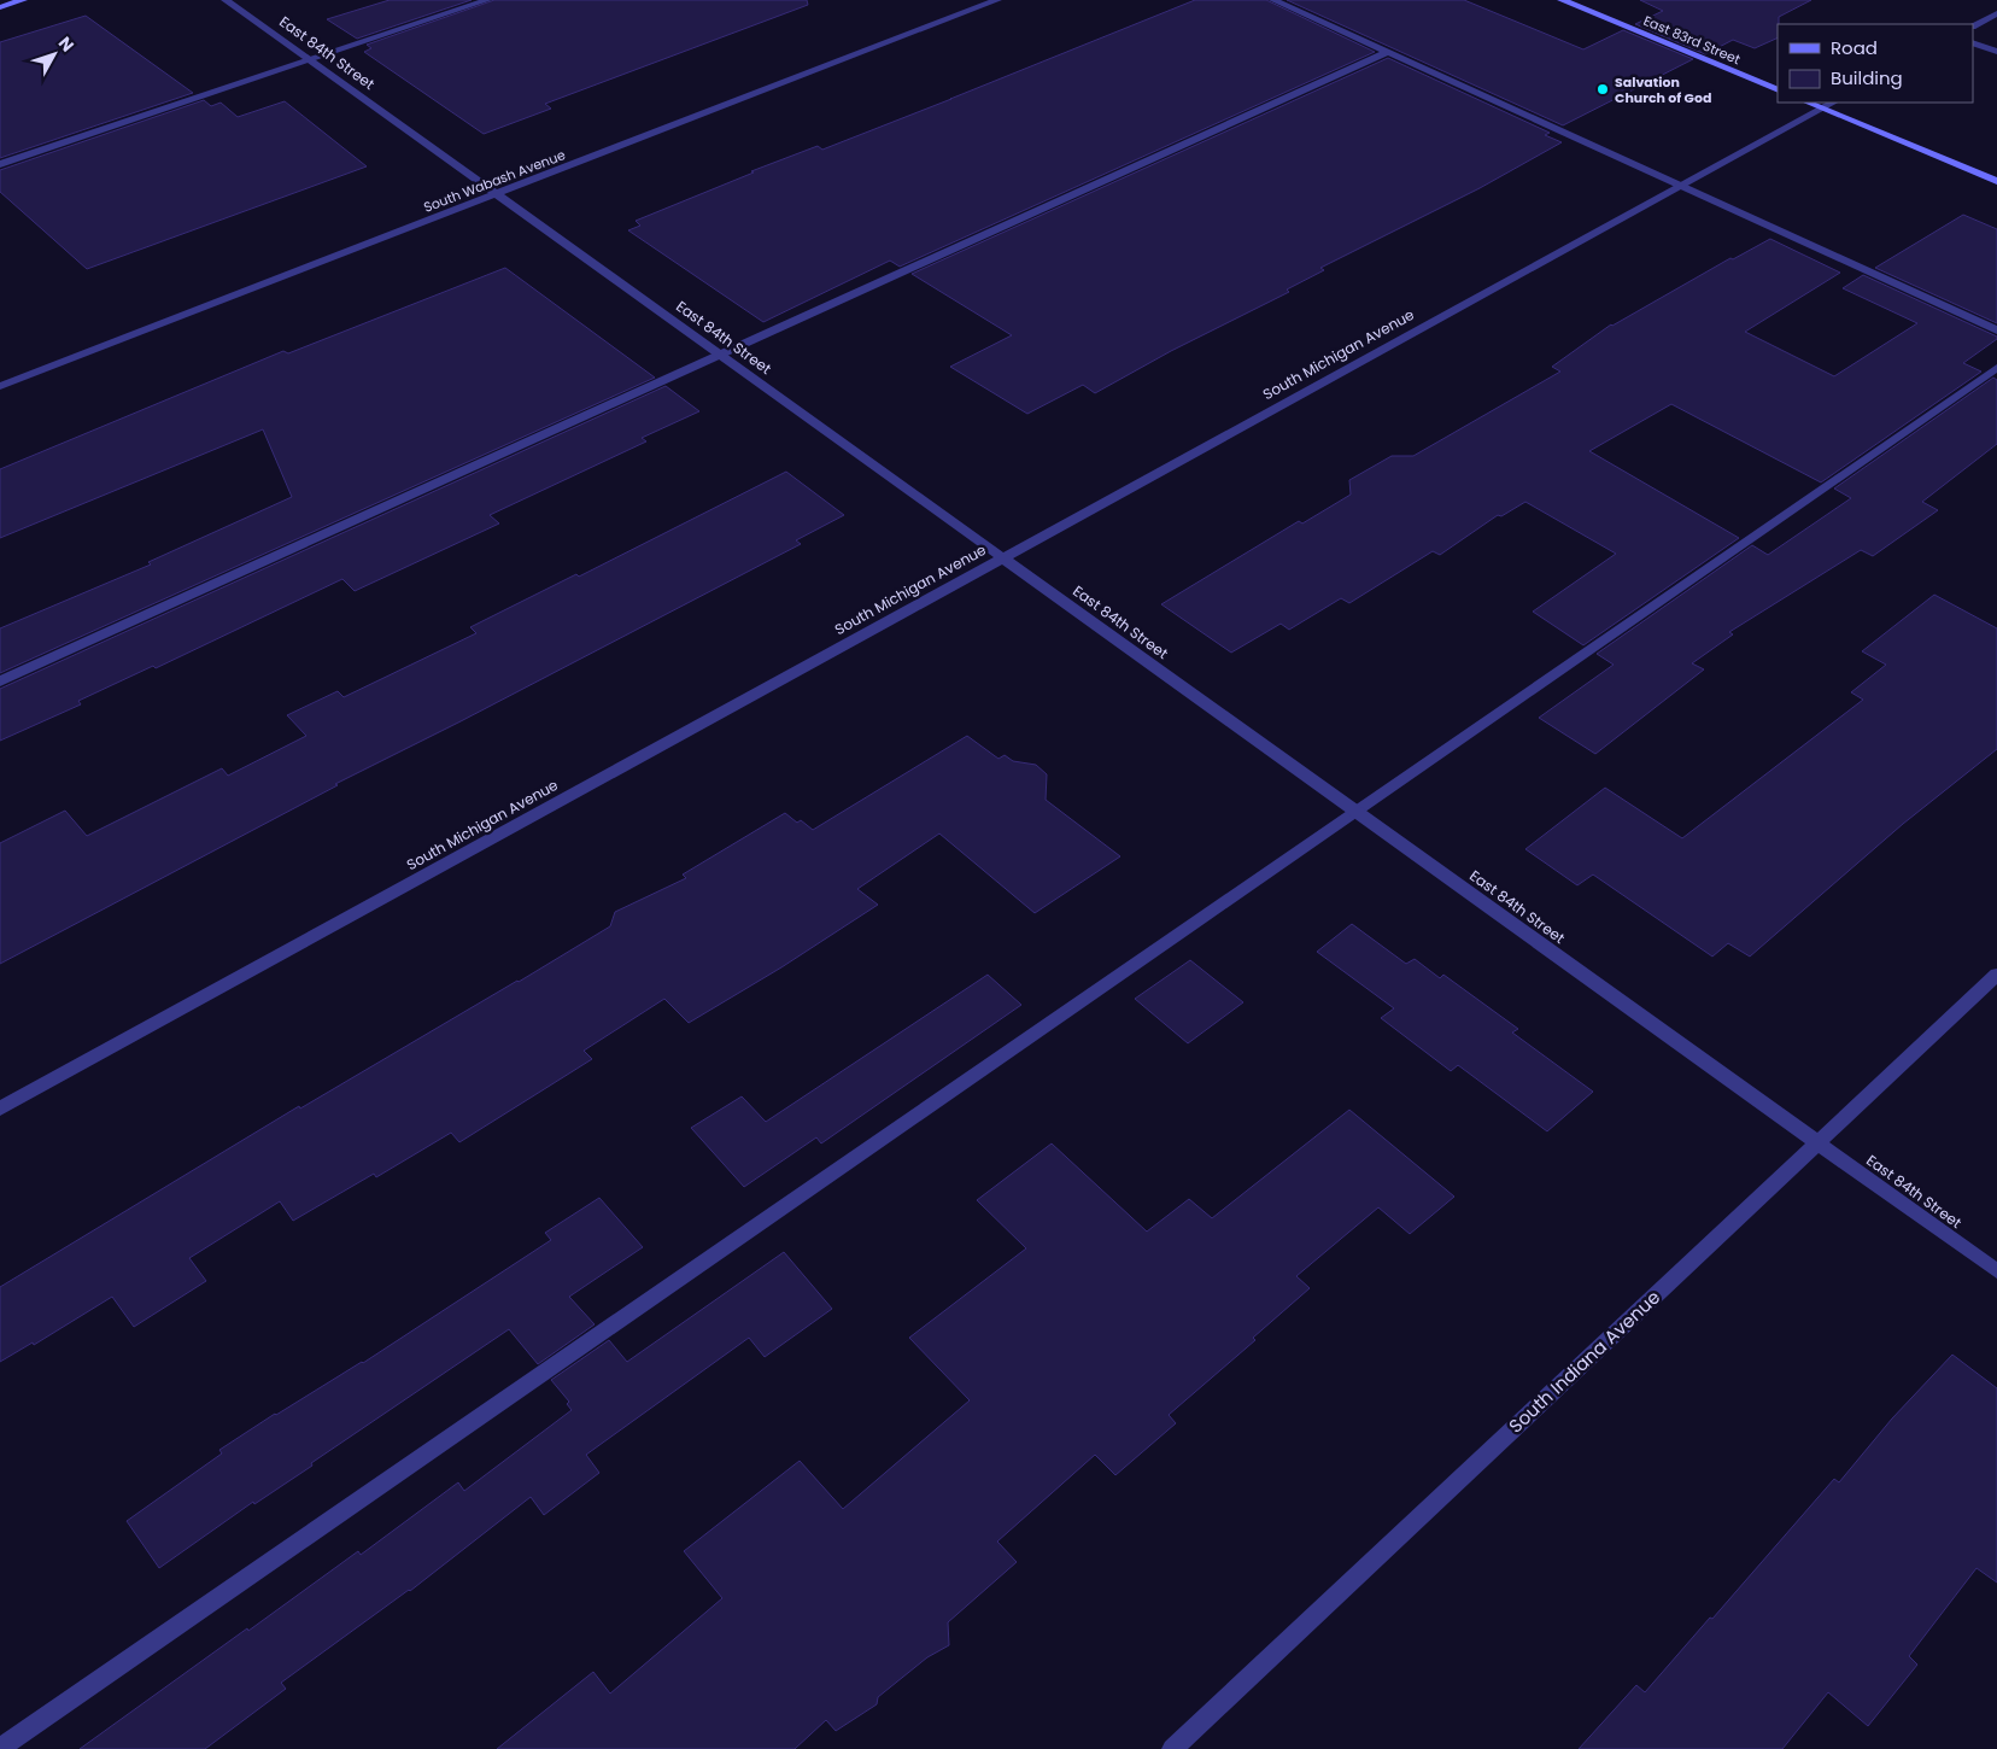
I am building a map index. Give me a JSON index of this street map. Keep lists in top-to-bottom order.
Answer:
{
  "streets": {
    "street": [
      "East 83rd Street",
      "East 84th Street",
      "South Wabash Avenue",
      "South Michigan Avenue",
      "South Indiana Avenue"
    ]
  },
  "crossings": [
    ["East 84th Street", "South Wabash Avenue"],
    ["East 84th Street", "South Michigan Avenue"],
    ["East 84th Street", "South Indiana Avenue"]
  ],
  "places": ["Salvation Church of God"],
  "legend": ["Road", "Building"],
  "north": "top right"
}
